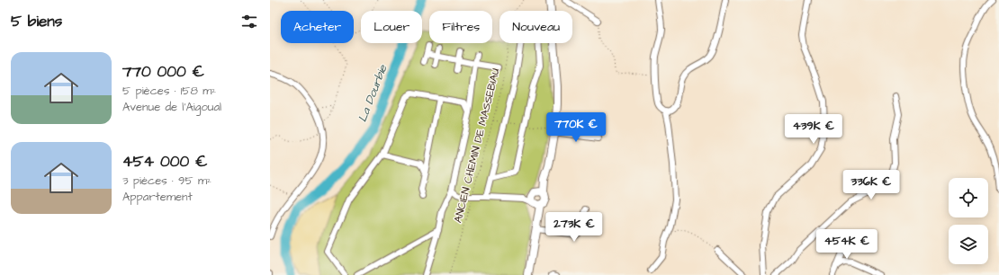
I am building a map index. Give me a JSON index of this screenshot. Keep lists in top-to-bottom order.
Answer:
{
  "streets": {
    "path": ["ANCIEN CHEMIN DE MASSEBIAU"]
  },
  "water": ["La Dourbie"],
  "page": {
    "heading": "5 biens",
    "chip": [
      "Acheter",
      "Louer",
      "Filtres",
      "Nouveau"
    ],
    "list": [
      {
        "name": "770 000 €",
        "note": "5 pièces · 158 m² · Avenue de l'Aigoual"
      },
      {
        "name": "454 000 €",
        "note": "3 pièces · 95 m² · Appartement"
      }
    ],
    "price": [
      "770K €",
      "439K €",
      "336K €",
      "273K €",
      "454K €"
    ]
  }
}
